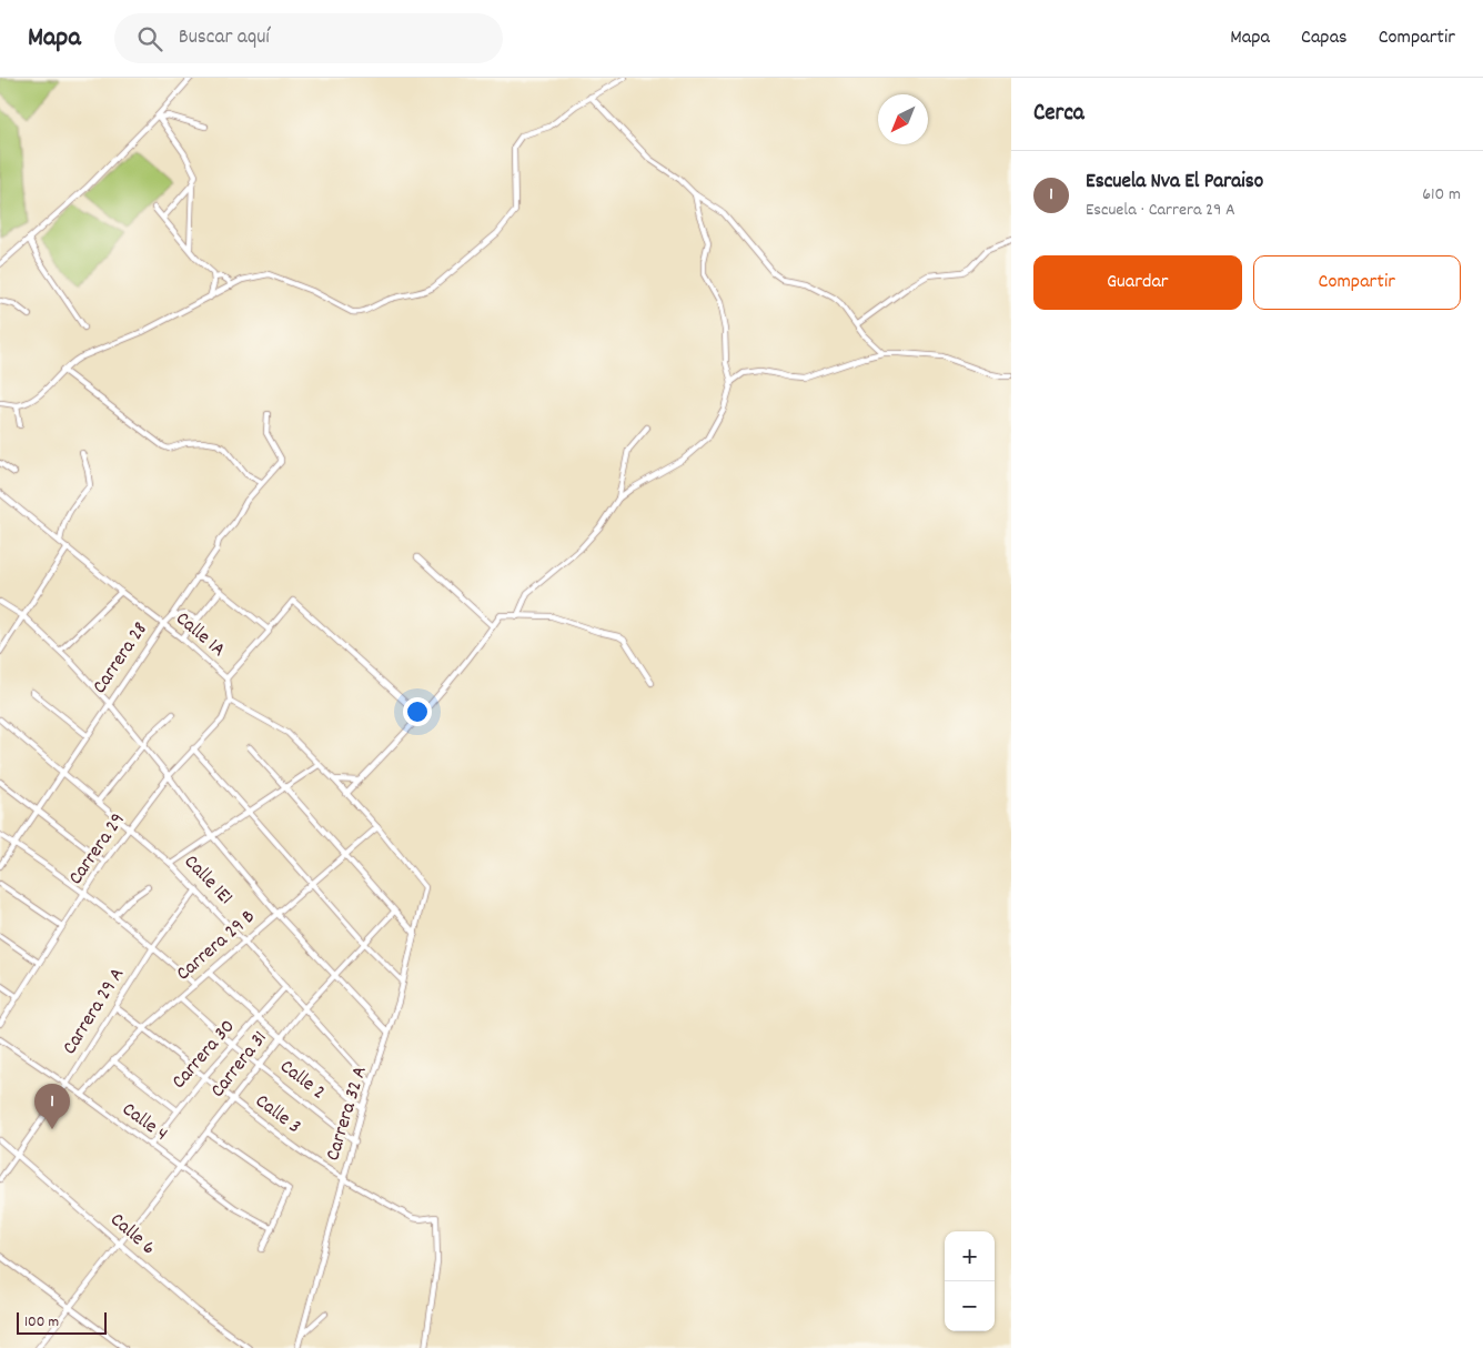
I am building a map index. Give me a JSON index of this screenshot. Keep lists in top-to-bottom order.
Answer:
{
  "streets": {
    "street": [
      "Calle 1A",
      "Carrera 28",
      "Carrera 29",
      "Calle 1E1",
      "Carrera 29 B",
      "Carrera 29 A",
      "Carrera 30",
      "Carrera 31",
      "Calle 2",
      "Carrera 32 A",
      "Calle 3",
      "Calle 4",
      "Calle 6"
    ]
  },
  "crossings": [
    ["Calle 1A", "Carrera 28"],
    ["Calle 1A", "Carrera 29"],
    ["Carrera 28", "Calle 1E1"],
    ["Carrera 29", "Calle 1E1"],
    ["Calle 1E1", "Carrera 29 B"],
    ["Calle 1E1", "Carrera 29 A"],
    ["Calle 1E1", "Carrera 30"],
    ["Calle 1E1", "Carrera 31"],
    ["Calle 1E1", "Carrera 32 A"],
    ["Carrera 29 B", "Calle 2"],
    ["Carrera 29 B", "Carrera 32 A"],
    ["Carrera 29 B", "Calle 3"],
    ["Carrera 29 B", "Calle 4"],
    ["Carrera 29 A", "Calle 3"],
    ["Carrera 29 A", "Calle 4"],
    ["Carrera 29 A", "Calle 6"],
    ["Carrera 30", "Calle 2"],
    ["Carrera 30", "Calle 3"],
    ["Carrera 30", "Calle 4"],
    ["Carrera 31", "Calle 2"],
    ["Carrera 31", "Calle 3"],
    ["Carrera 31", "Calle 4"],
    ["Carrera 31", "Calle 6"],
    ["Calle 2", "Carrera 32 A"],
    ["Carrera 32 A", "Calle 3"]
  ],
  "scale_bar": "100 m",
  "north": "bottom left",
  "page": {
    "header": "Mapa",
    "search": "Buscar aquí",
    "nav": ["Mapa", "Capas", "Compartir"],
    "heading": "Cerca",
    "list": [
      {
        "mark": "1",
        "name": "Escuela Nva El Paraiso",
        "note": "Escuela · Carrera 29 A",
        "value": "610 m"
      }
    ],
    "buttons": ["Guardar", "Compartir"],
    "pins": "1",
    "map_buttons": ["+", "−"],
    "scale": "100 m"
  }
}
